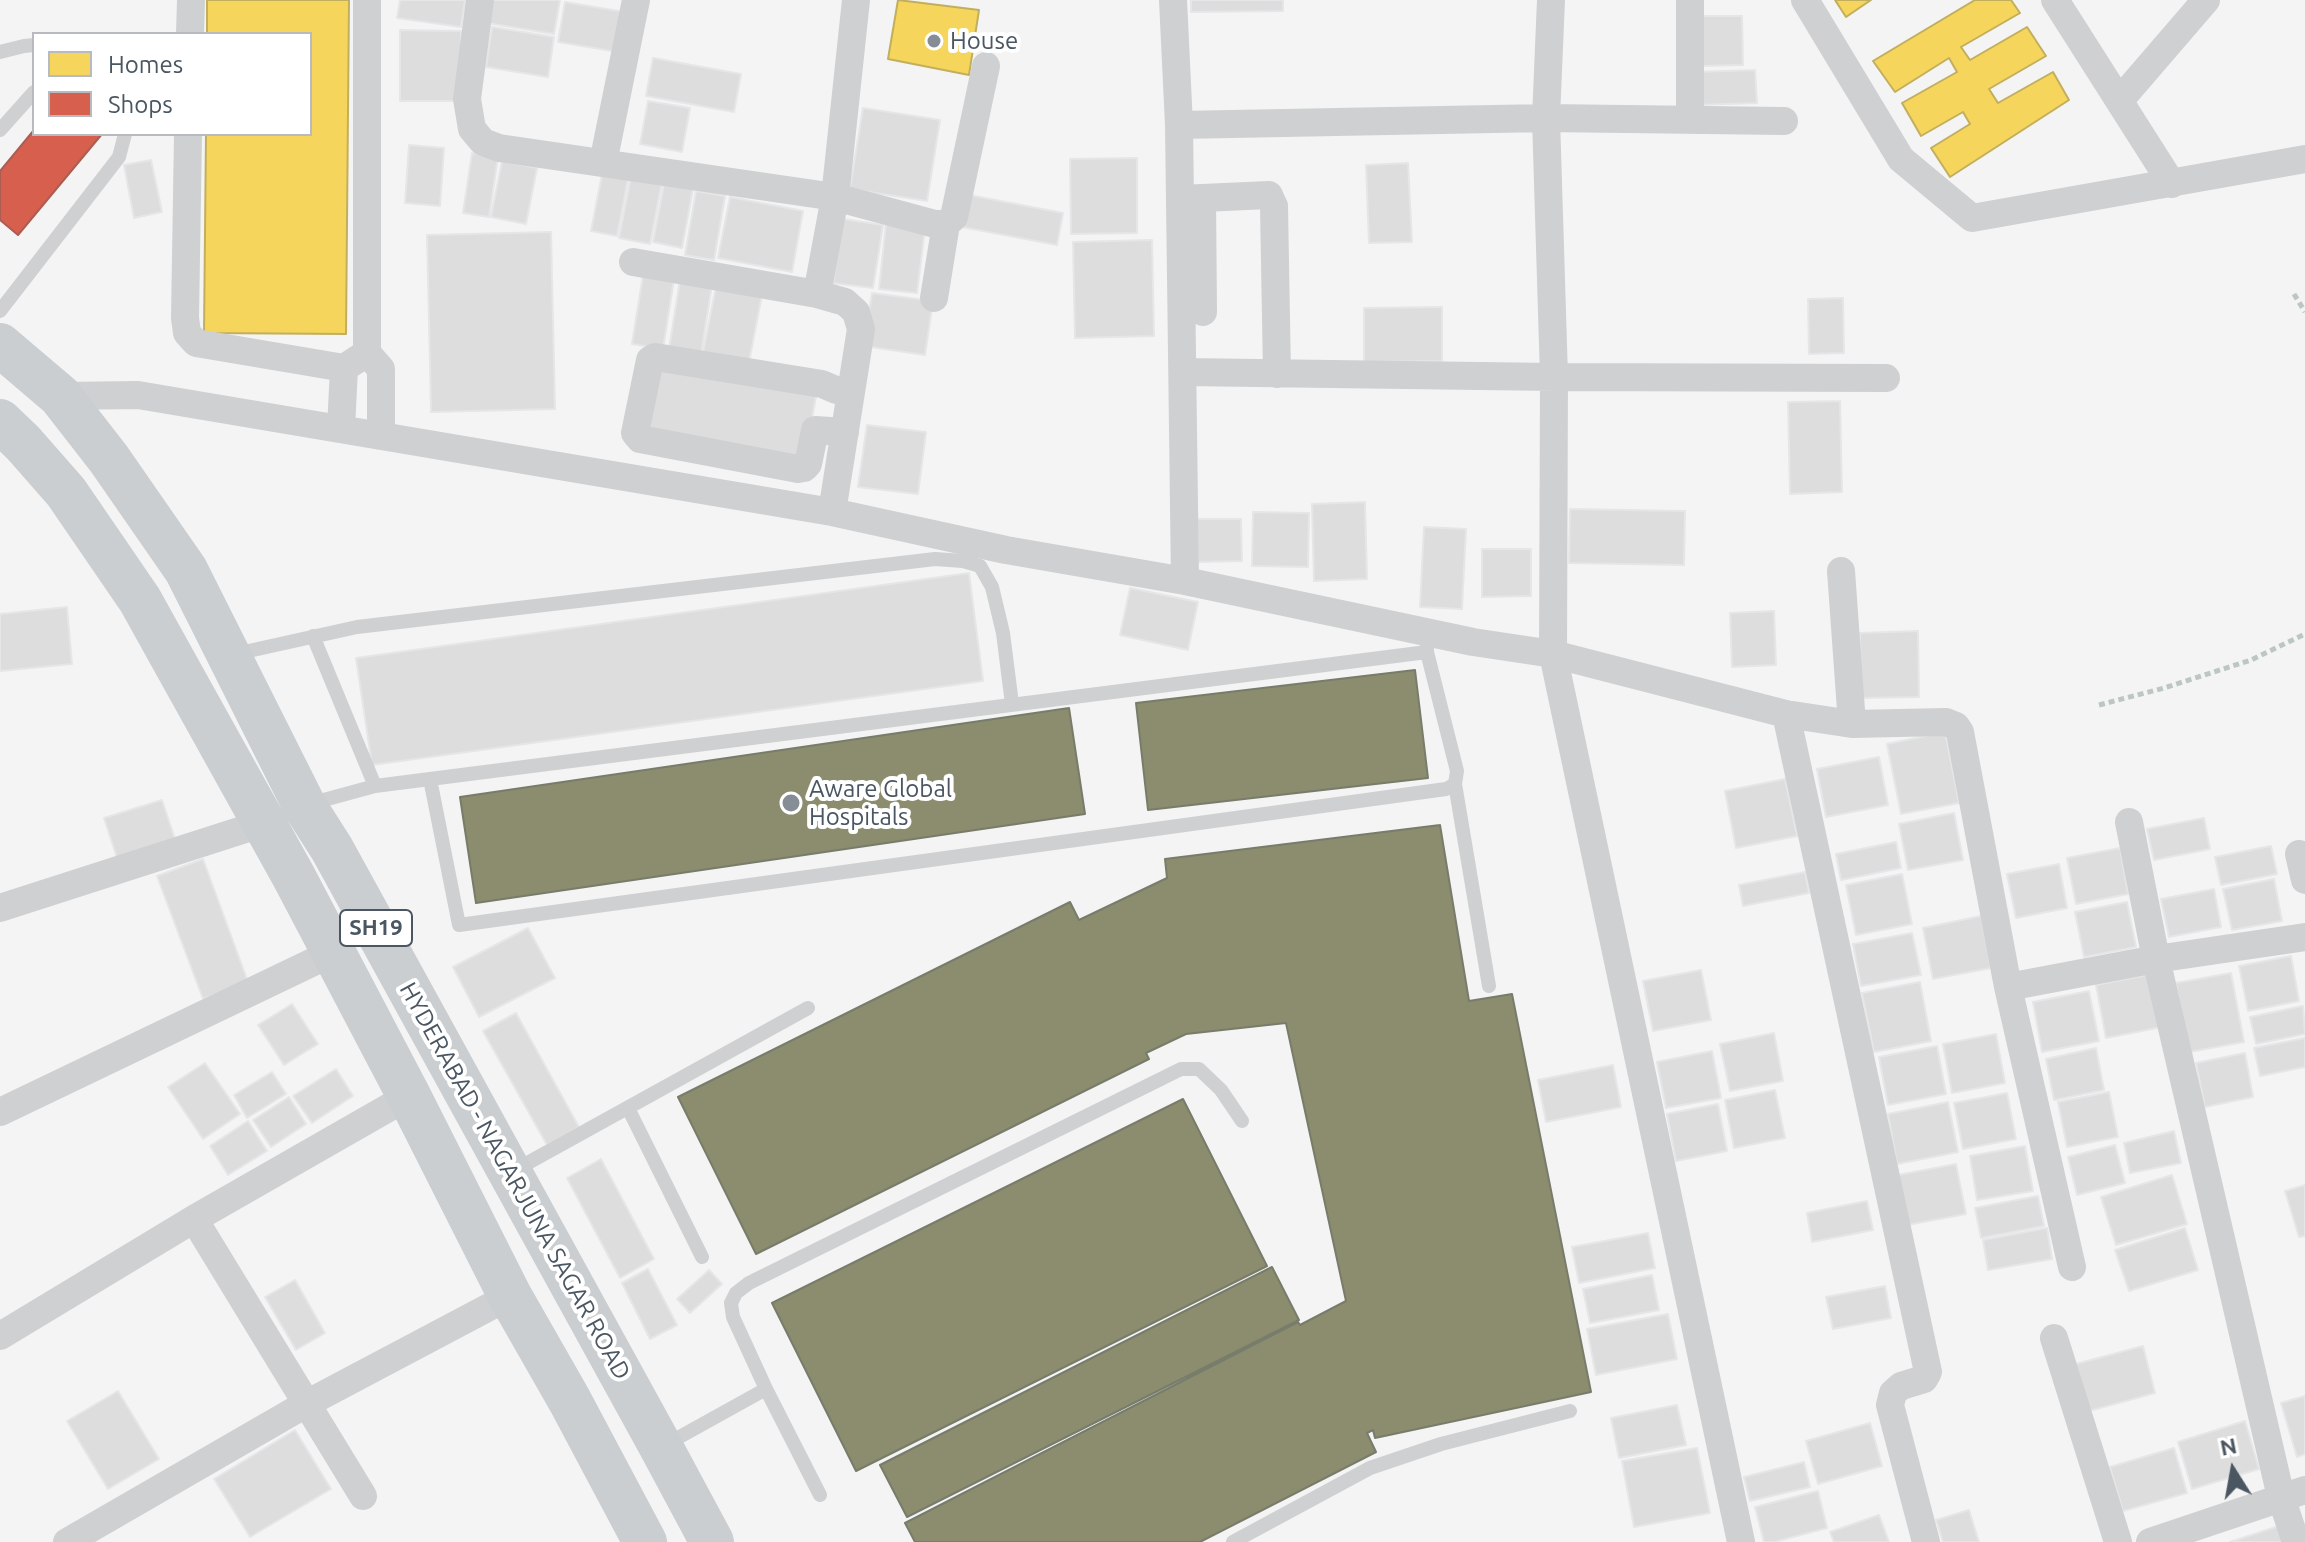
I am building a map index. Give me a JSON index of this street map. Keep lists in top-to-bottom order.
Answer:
{
  "streets": {
    "main road": ["SH19", "HYDERABAD - NAGARJUNA SAGAR ROAD"]
  },
  "places": ["House", "Aware Global Hospitals"],
  "legend": ["Homes", "Shops"],
  "north": "top"
}
